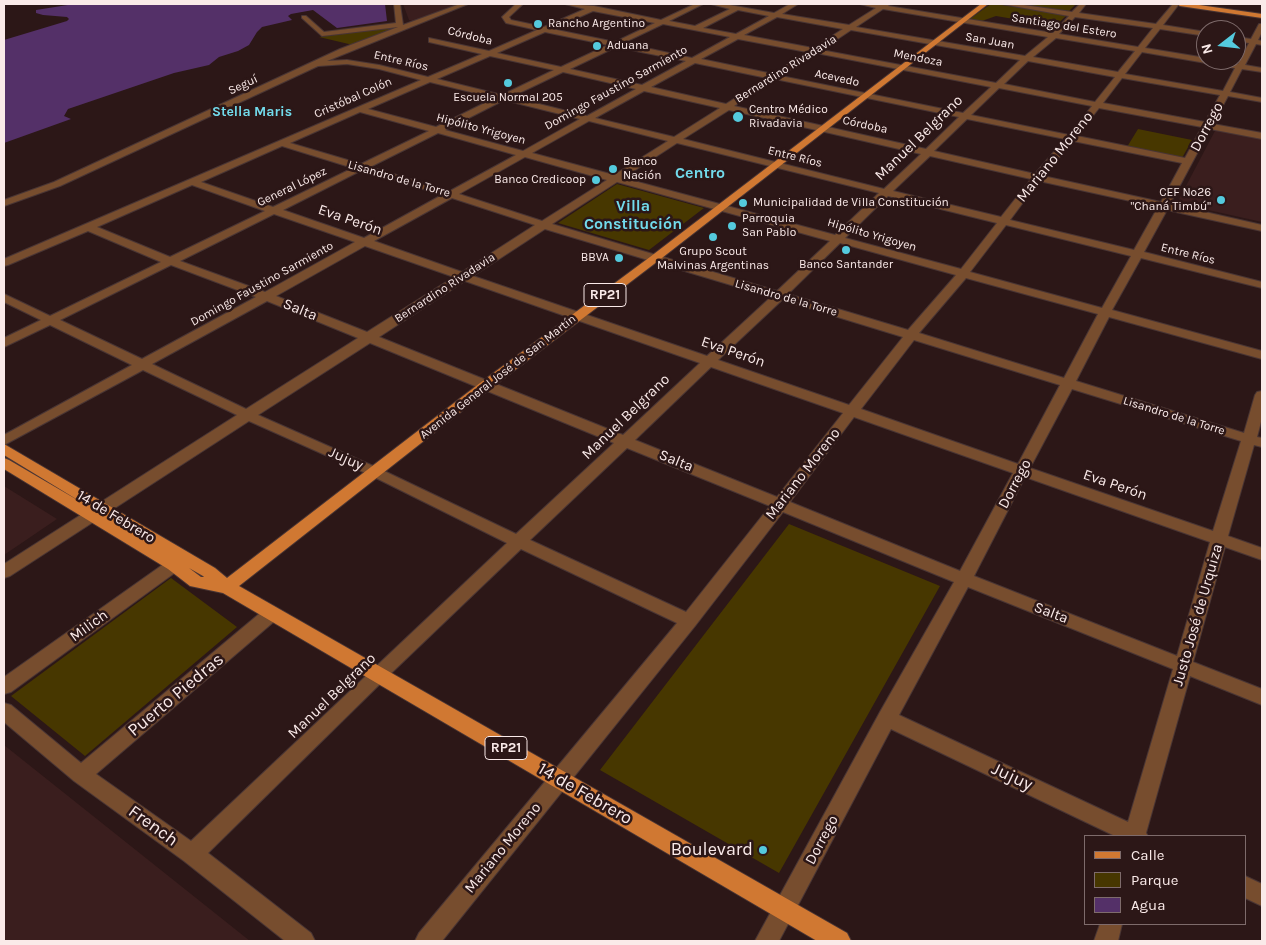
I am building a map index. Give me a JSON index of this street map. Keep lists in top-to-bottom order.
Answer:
{
  "streets": {
    "main road": ["RP21", "Avenida General José de San Martín", "14 de Febrero"],
    "street": [
      "Santiago del Estero",
      "Córdoba",
      "San Juan",
      "Mendoza",
      "Entre Ríos",
      "Bernardino Rivadavia",
      "Acevedo",
      "Seguí",
      "Domingo Faustino Sarmiento",
      "Cristóbal Colón",
      "Dorrego",
      "Hipólito Yrigoyen",
      "Manuel Belgrano",
      "Mariano Moreno",
      "Lisandro de la Torre",
      "General López",
      "Eva Perón",
      "Salta",
      "Jujuy",
      "Justo José de Urquiza",
      "Milich",
      "Puerto Piedras",
      "French"
    ]
  },
  "crossings": [
    ["Santiago del Estero", "Bernardino Rivadavia"],
    ["Santiago del Estero", "Manuel Belgrano"],
    ["Santiago del Estero", "Mariano Moreno"],
    ["Santiago del Estero", "Avenida General José de San Martín"],
    ["Córdoba", "Bernardino Rivadavia"],
    ["Córdoba", "Domingo Faustino Sarmiento"],
    ["Córdoba", "Cristóbal Colón"],
    ["Córdoba", "Dorrego"],
    ["Córdoba", "Manuel Belgrano"],
    ["Córdoba", "Mariano Moreno"],
    ["Córdoba", "General López"],
    ["Córdoba", "Avenida General José de San Martín"],
    ["San Juan", "Bernardino Rivadavia"],
    ["San Juan", "Domingo Faustino Sarmiento"],
    ["San Juan", "Dorrego"],
    ["San Juan", "Manuel Belgrano"],
    ["San Juan", "Mariano Moreno"],
    ["San Juan", "Avenida General José de San Martín"],
    ["Mendoza", "Bernardino Rivadavia"],
    ["Mendoza", "Domingo Faustino Sarmiento"],
    ["Mendoza", "Cristóbal Colón"],
    ["Mendoza", "Dorrego"],
    ["Mendoza", "Manuel Belgrano"],
    ["Mendoza", "Mariano Moreno"],
    ["Mendoza", "General López"],
    ["Mendoza", "Avenida General José de San Martín"],
    ["Entre Ríos", "Bernardino Rivadavia"],
    ["Entre Ríos", "Seguí"],
    ["Entre Ríos", "Domingo Faustino Sarmiento"],
    ["Entre Ríos", "Cristóbal Colón"],
    ["Entre Ríos", "Dorrego"],
    ["Entre Ríos", "Manuel Belgrano"],
    ["Entre Ríos", "Mariano Moreno"],
    ["Entre Ríos", "General López"],
    ["Entre Ríos", "Avenida General José de San Martín"],
    ["Bernardino Rivadavia", "Acevedo"],
    ["Bernardino Rivadavia", "Hipólito Yrigoyen"],
    ["Bernardino Rivadavia", "Lisandro de la Torre"],
    ["Bernardino Rivadavia", "Eva Perón"],
    ["Bernardino Rivadavia", "Salta"],
    ["Bernardino Rivadavia", "Jujuy"],
    ["Bernardino Rivadavia", "14 de Febrero"],
    ["Acevedo", "Domingo Faustino Sarmiento"],
    ["Acevedo", "Cristóbal Colón"],
    ["Acevedo", "Dorrego"],
    ["Acevedo", "Manuel Belgrano"],
    ["Acevedo", "Mariano Moreno"],
    ["Acevedo", "General López"],
    ["Acevedo", "Avenida General José de San Martín"],
    ["Domingo Faustino Sarmiento", "Hipólito Yrigoyen"],
    ["Domingo Faustino Sarmiento", "Lisandro de la Torre"],
    ["Domingo Faustino Sarmiento", "Eva Perón"],
    ["Domingo Faustino Sarmiento", "Salta"],
    ["Domingo Faustino Sarmiento", "Jujuy"],
    ["Cristóbal Colón", "Hipólito Yrigoyen"],
    ["Cristóbal Colón", "Lisandro de la Torre"],
    ["Cristóbal Colón", "Eva Perón"],
    ["Cristóbal Colón", "Salta"],
    ["Dorrego", "Hipólito Yrigoyen"],
    ["Dorrego", "Lisandro de la Torre"],
    ["Dorrego", "Eva Perón"],
    ["Dorrego", "Salta"],
    ["Dorrego", "Jujuy"],
    ["Dorrego", "14 de Febrero"],
    ["Hipólito Yrigoyen", "Manuel Belgrano"],
    ["Hipólito Yrigoyen", "Mariano Moreno"],
    ["Hipólito Yrigoyen", "General López"],
    ["Hipólito Yrigoyen", "Avenida General José de San Martín"],
    ["Manuel Belgrano", "Lisandro de la Torre"],
    ["Manuel Belgrano", "Eva Perón"],
    ["Manuel Belgrano", "Salta"],
    ["Manuel Belgrano", "Jujuy"],
    ["Manuel Belgrano", "14 de Febrero"],
    ["Manuel Belgrano", "French"],
    ["Mariano Moreno", "Lisandro de la Torre"],
    ["Mariano Moreno", "Eva Perón"],
    ["Mariano Moreno", "Salta"],
    ["Mariano Moreno", "Jujuy"],
    ["Mariano Moreno", "14 de Febrero"],
    ["Lisandro de la Torre", "General López"],
    ["Lisandro de la Torre", "Avenida General José de San Martín"],
    ["Lisandro de la Torre", "Justo José de Urquiza"],
    ["General López", "Eva Perón"],
    ["General López", "Salta"],
    ["General López", "Jujuy"],
    ["Eva Perón", "Avenida General José de San Martín"],
    ["Eva Perón", "Justo José de Urquiza"],
    ["Salta", "Avenida General José de San Martín"],
    ["Salta", "Justo José de Urquiza"],
    ["Avenida General José de San Martín", "Jujuy"],
    ["Avenida General José de San Martín", "14 de Febrero"],
    ["14 de Febrero", "Milich"],
    ["14 de Febrero", "Puerto Piedras"],
    ["Puerto Piedras", "French"]
  ],
  "districts": ["Stella Maris", "Centro", "Villa Constitución"],
  "places": [
    "Rancho Argentino",
    "Aduana",
    "Escuela Normal 205",
    "Centro Médico Rivadavia",
    "Banco Nación",
    "Banco Credicoop",
    "CEF Nº26 \"Chaná Timbú\"",
    "Municipalidad de Villa Constitución",
    "Parroquia San Pablo",
    "Grupo Scout Malvinas Argentinas",
    "Banco Santander",
    "BBVA",
    "Boulevard"
  ],
  "legend": ["Calle", "Parque", "Agua"],
  "north": "left"
}
